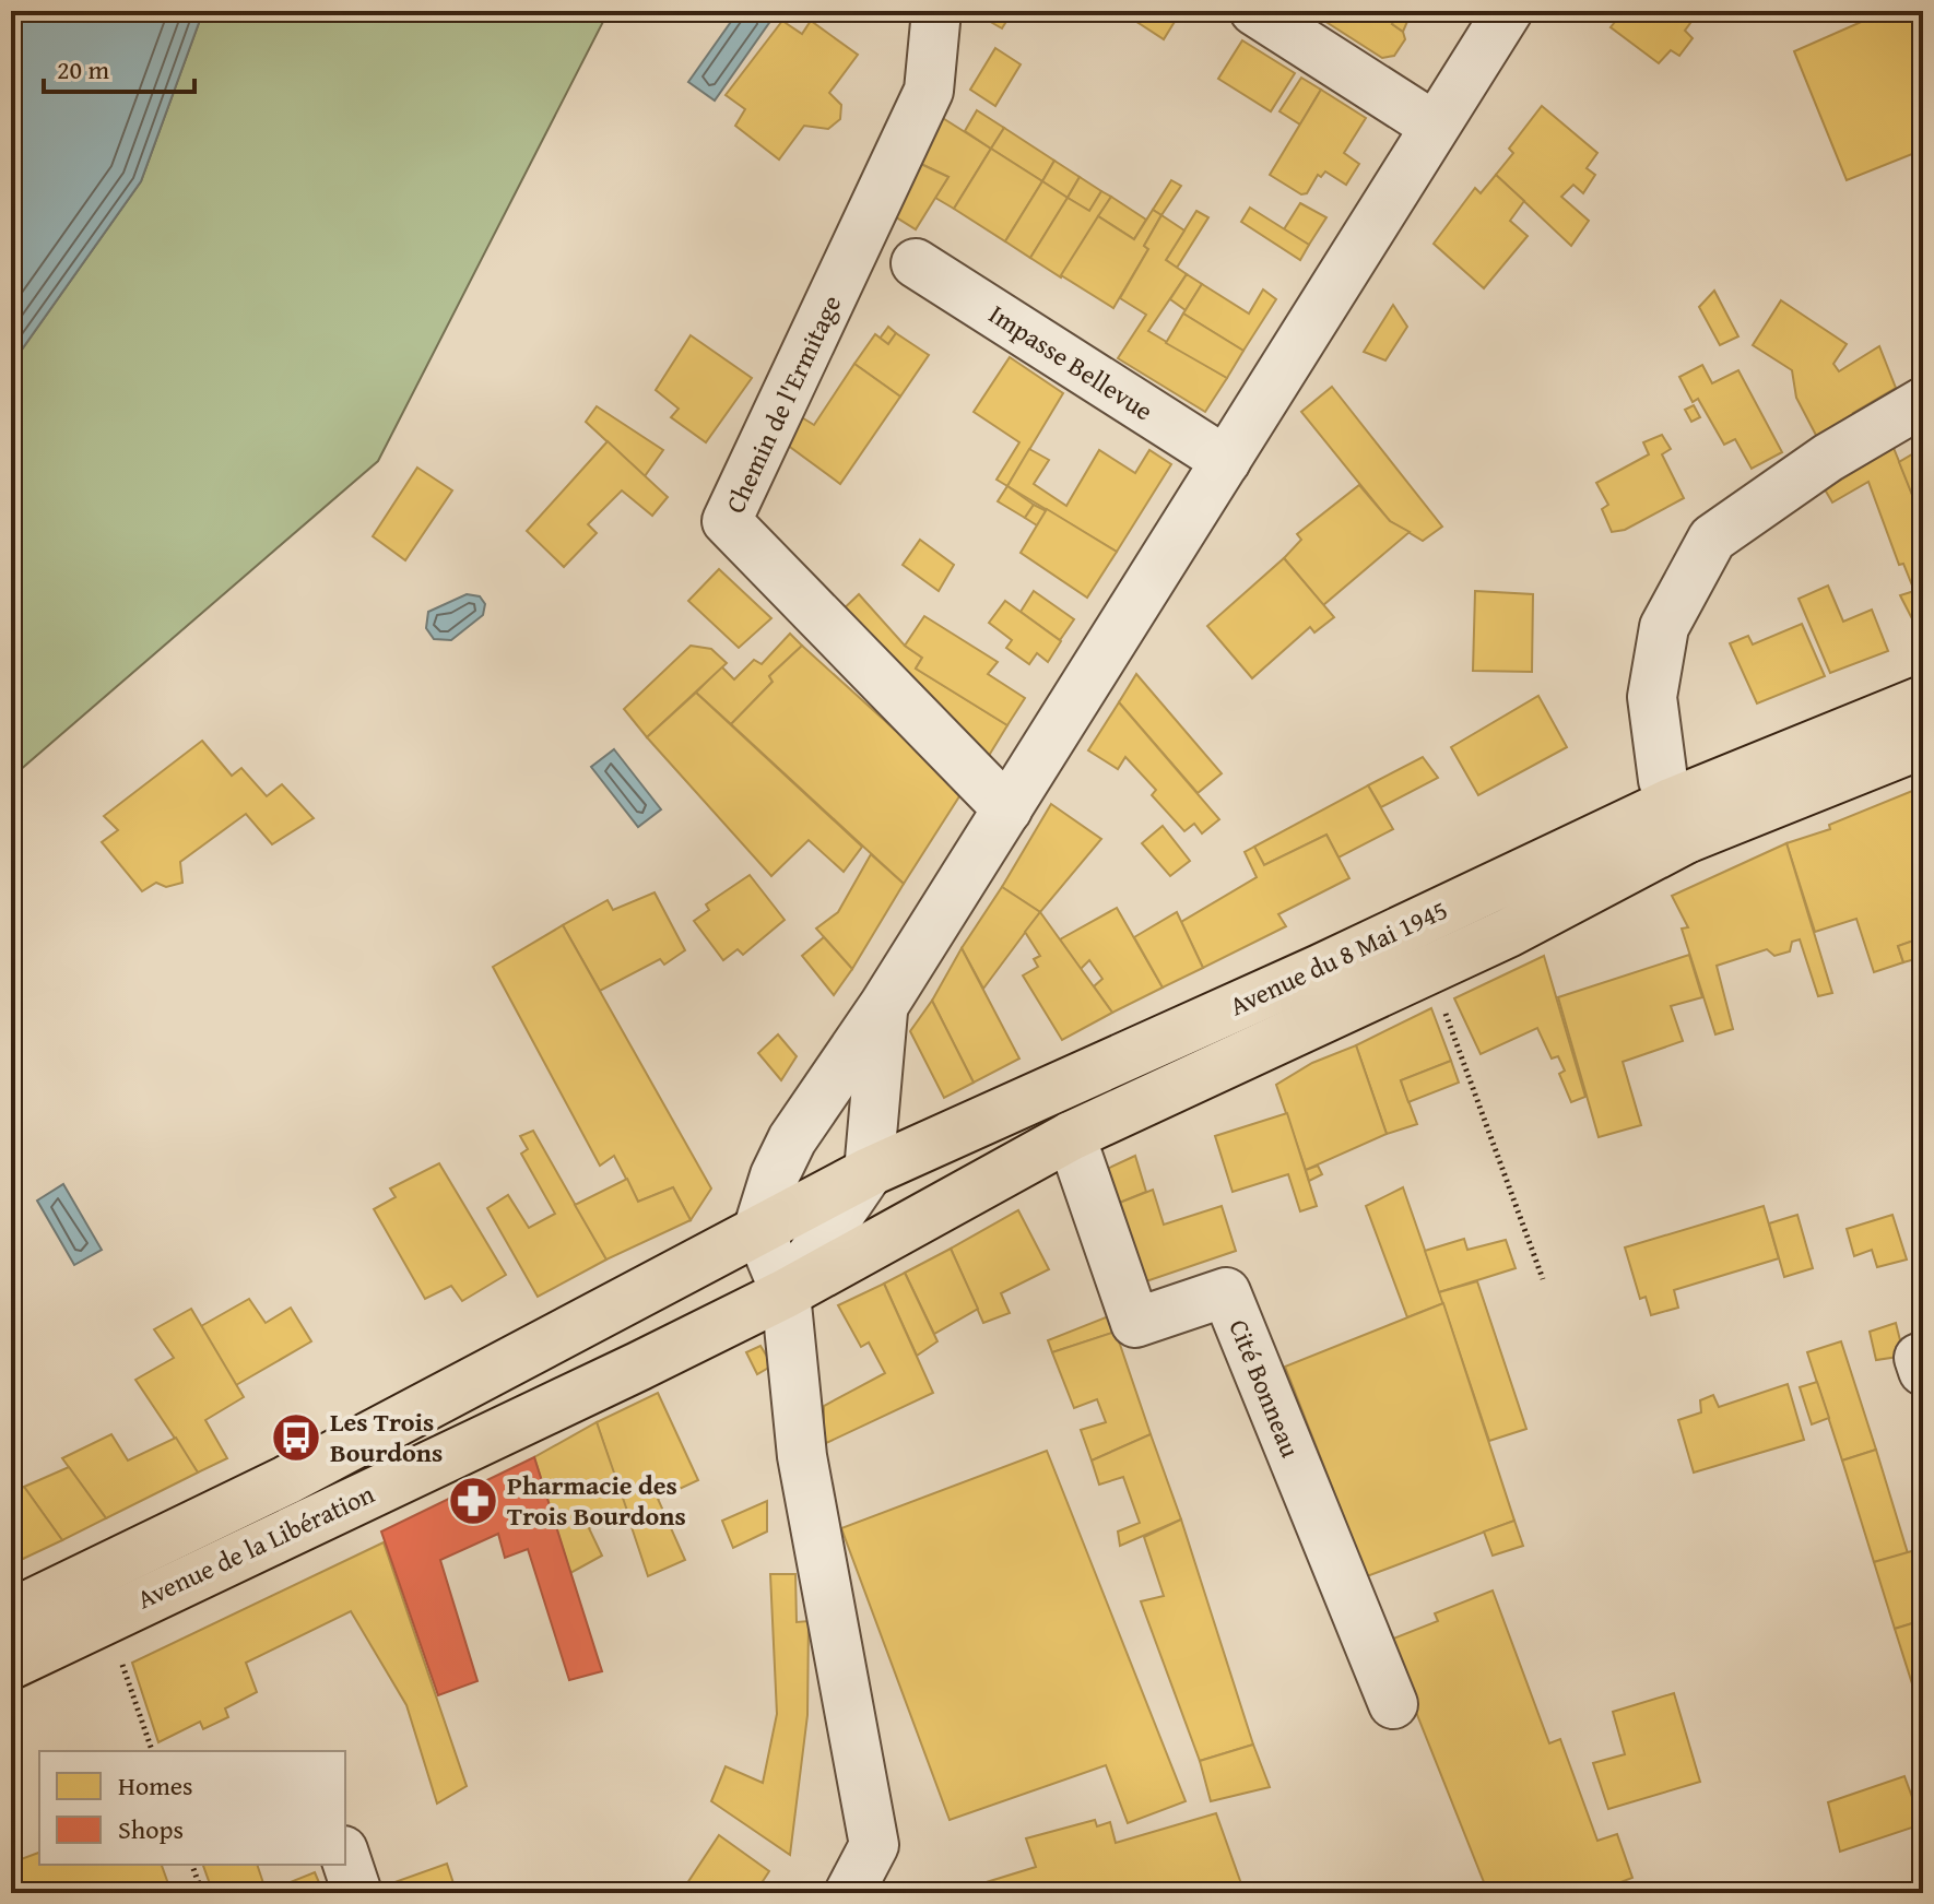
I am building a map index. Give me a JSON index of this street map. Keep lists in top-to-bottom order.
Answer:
{
  "streets": {
    "main road": ["Avenue du 8 Mai 1945", "Avenue de la Libération"],
    "street": ["Impasse Bellevue", "Chemin de l'Ermitage", "Cité Bonneau"]
  },
  "crossings": [
    ["Avenue du 8 Mai 1945", "Cité Bonneau"],
    ["Avenue du 8 Mai 1945", "Avenue de la Libération"]
  ],
  "places": {
    "bus stop": ["Les Trois Bourdons"],
    "pharmacy": ["Pharmacie des Trois Bourdons"]
  },
  "legend": ["Homes", "Shops"],
  "scale_bar": "20 m"
}
